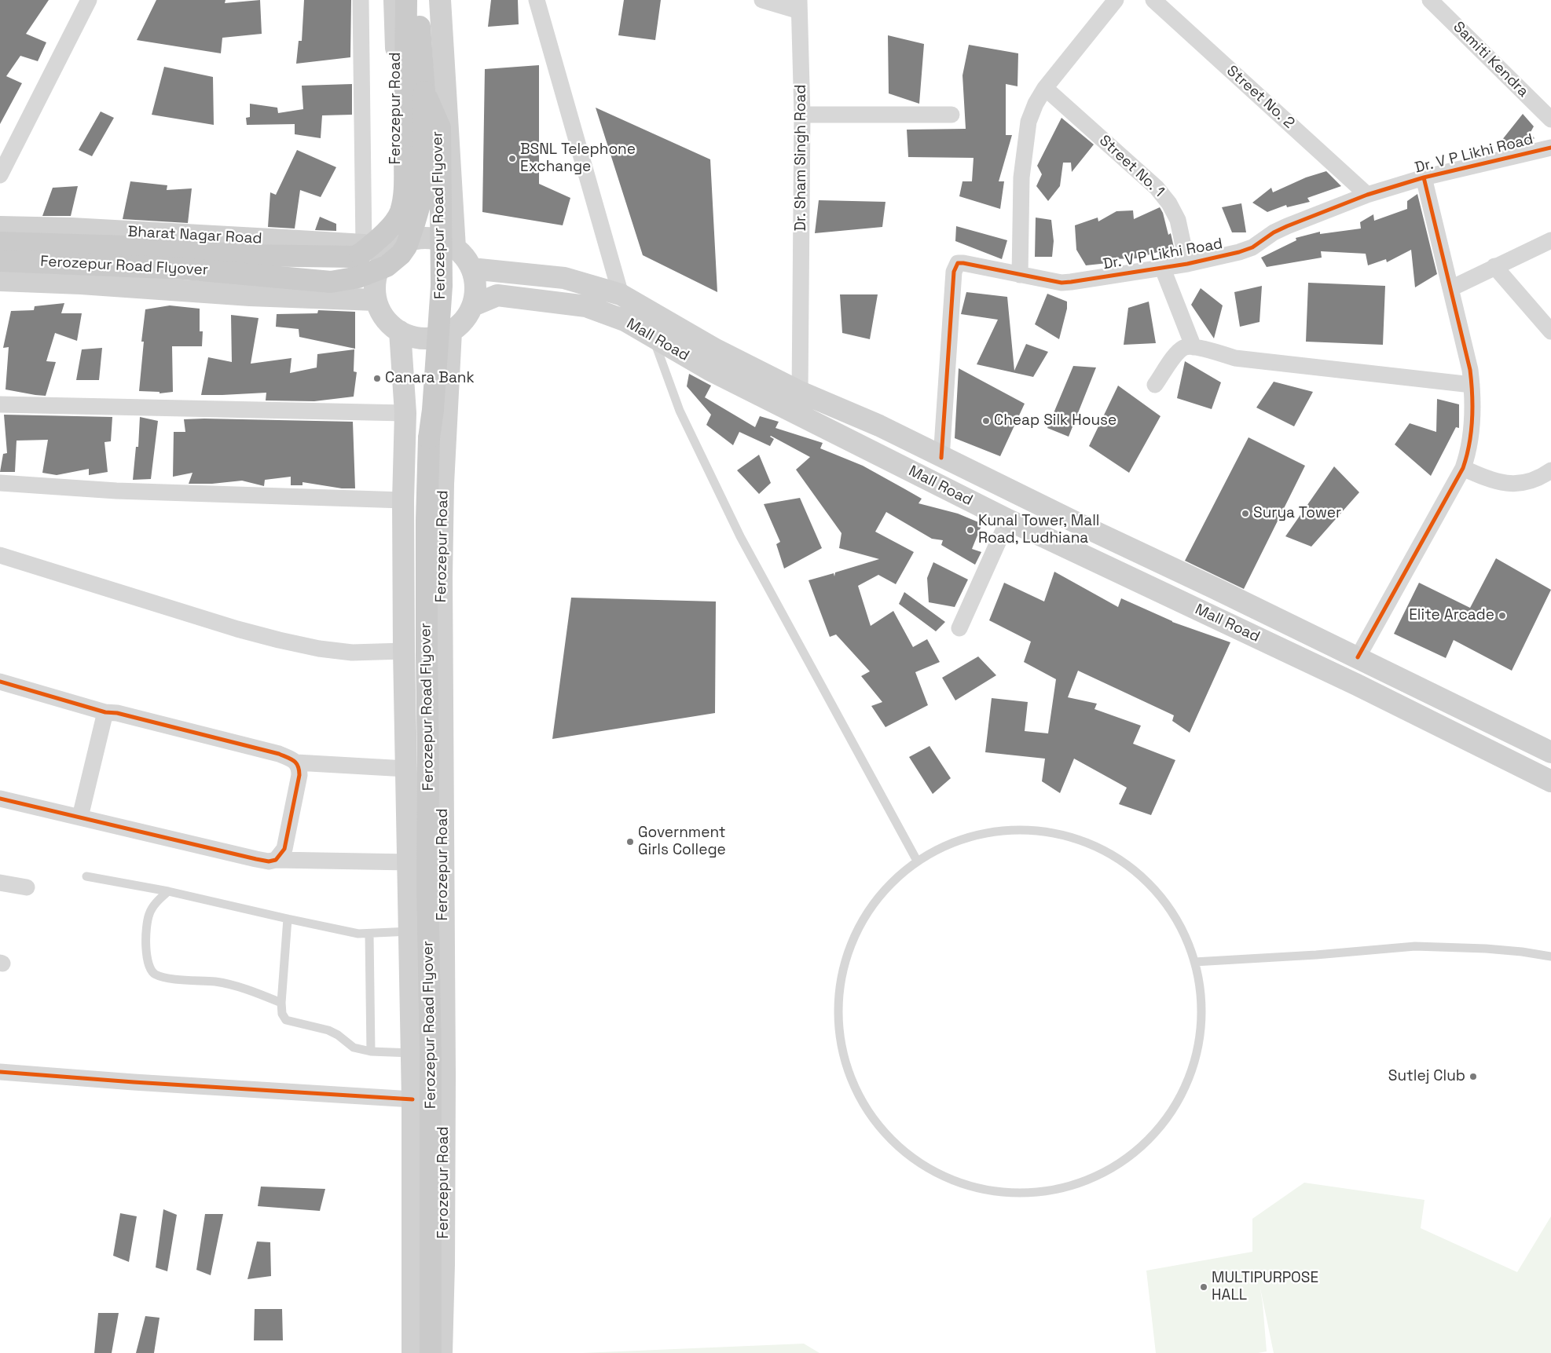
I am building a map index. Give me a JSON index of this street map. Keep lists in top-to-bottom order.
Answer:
{
  "streets": {
    "main road": [
      "Ferozepur Road",
      "Ferozepur Road Flyover",
      "Bharat Nagar Road",
      "Mall Road"
    ],
    "street": [
      "Samiti Kendra",
      "Street No. 2",
      "Dr. V P Likhi Road",
      "Dr. Sham Singh Road",
      "Street No. 1"
    ]
  },
  "crossings": [
    ["Street No. 2", "Dr. V P Likhi Road"],
    ["Ferozepur Road", "Ferozepur Road Flyover"],
    ["Ferozepur Road", "Bharat Nagar Road"],
    ["Dr. V P Likhi Road", "Street No. 1"],
    ["Dr. V P Likhi Road", "Mall Road"],
    ["Dr. Sham Singh Road", "Mall Road"],
    ["Ferozepur Road Flyover", "Bharat Nagar Road"]
  ],
  "places": [
    "BSNL Telephone Exchange",
    "Canara Bank",
    "Cheap Silk House",
    "Surya Tower",
    "Kunal Tower, Mall Road, Ludhiana",
    "Elite Arcade",
    "Government Girls College",
    "Sutlej Club",
    "MULTIPURPOSE HALL"
  ]
}
